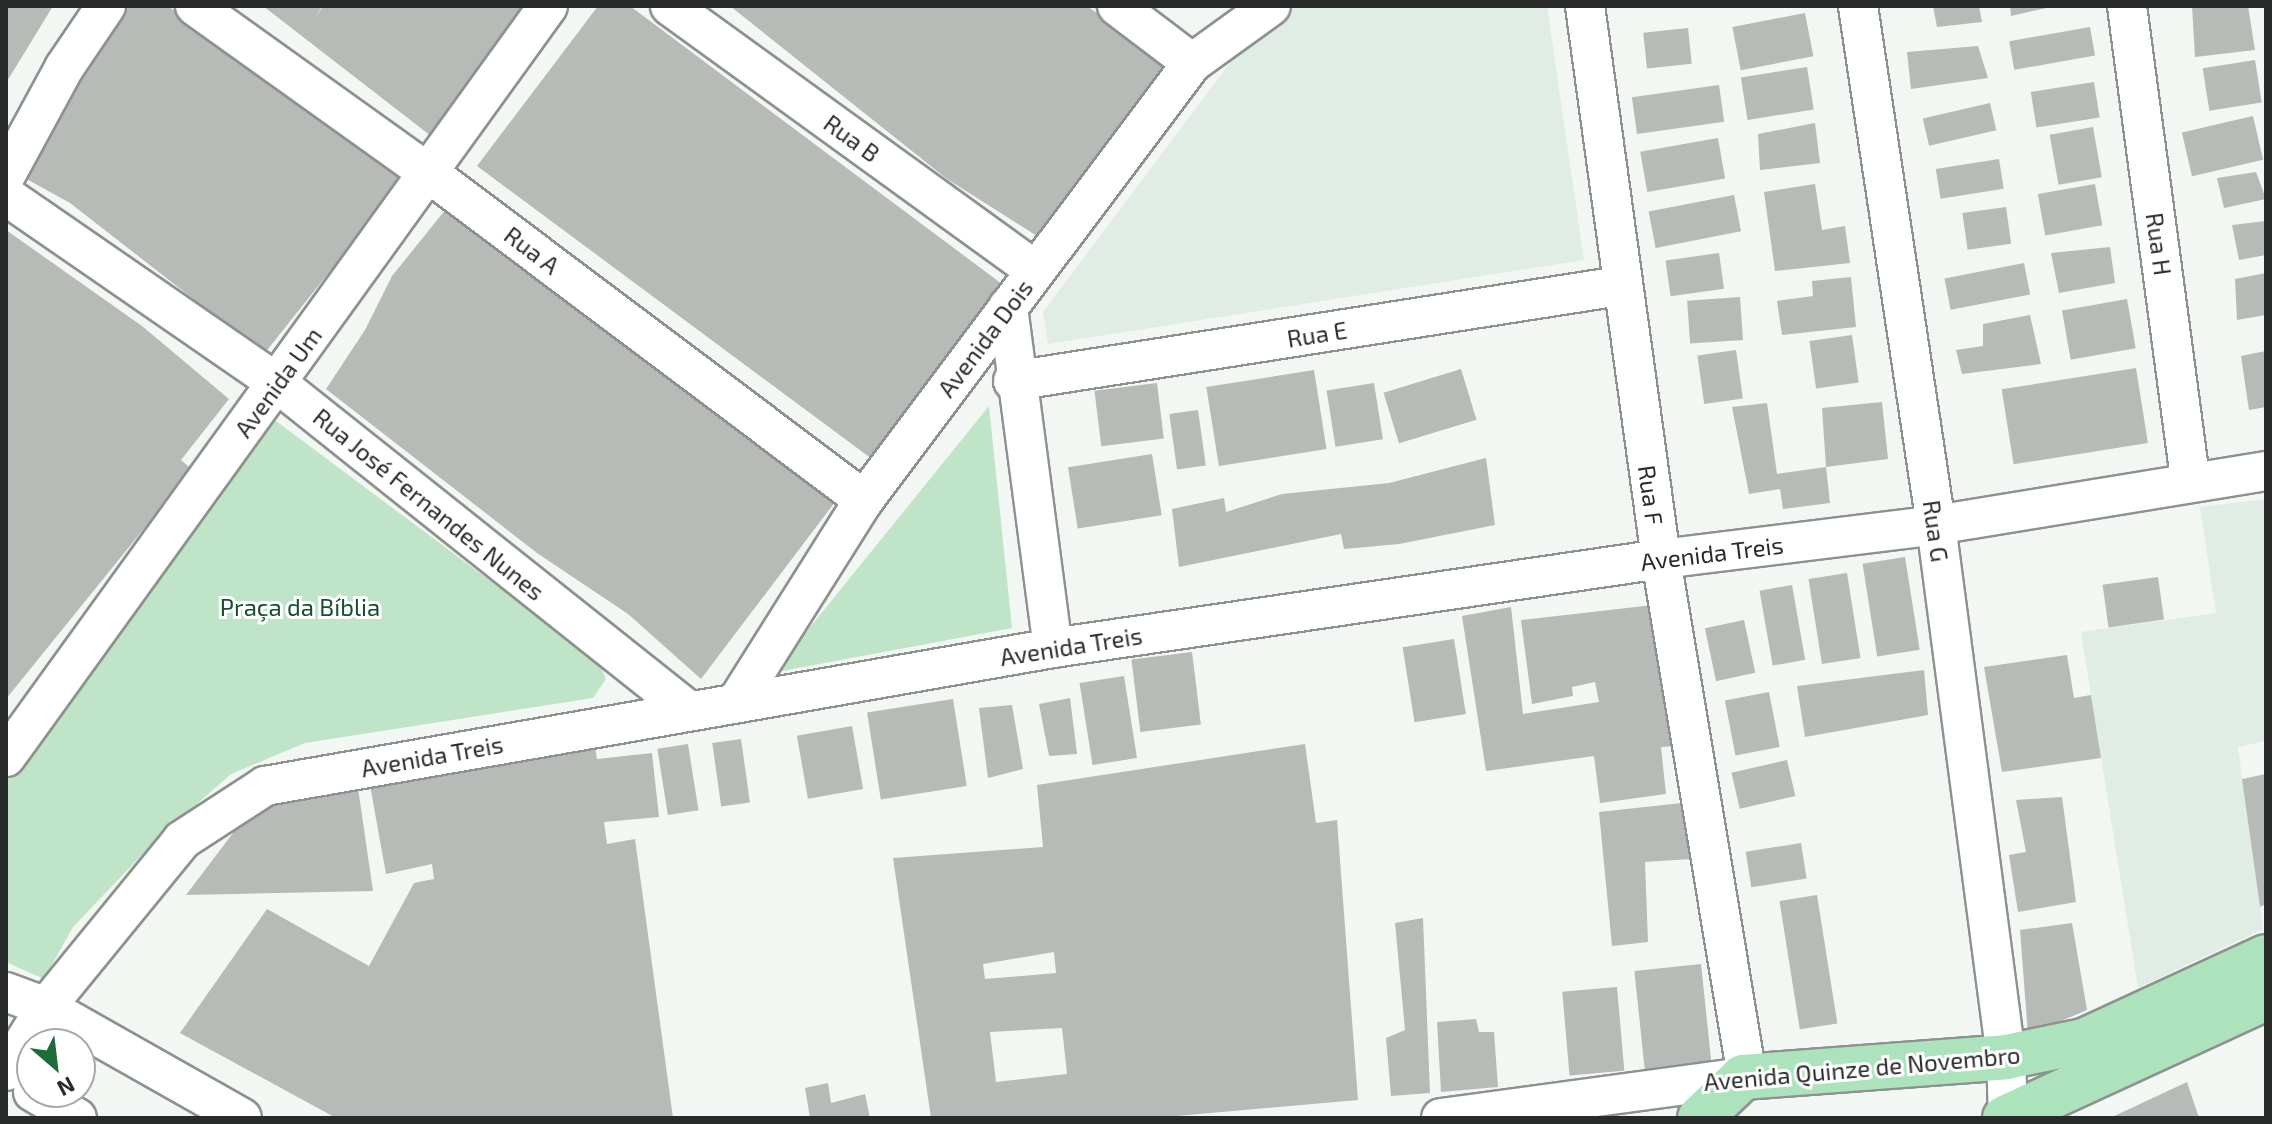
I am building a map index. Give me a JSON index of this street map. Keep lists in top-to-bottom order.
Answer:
{
  "streets": {
    "main road": ["Avenida Quinze de Novembro"],
    "street": [
      "Rua B",
      "Rua H",
      "Rua A",
      "Rua E",
      "Avenida Dois",
      "Avenida Um",
      "Rua F",
      "Rua José Fernandes Nunes",
      "Rua G",
      "Avenida Treis"
    ]
  },
  "crossings": [
    ["Rua B", "Avenida Dois"],
    ["Rua H", "Avenida Treis"],
    ["Rua A", "Avenida Dois"],
    ["Rua A", "Avenida Um"],
    ["Rua E", "Rua F"],
    ["Avenida Dois", "Avenida Treis"],
    ["Avenida Um", "Rua José Fernandes Nunes"],
    ["Rua F", "Avenida Treis"],
    ["Rua F", "Avenida Quinze de Novembro"],
    ["Rua José Fernandes Nunes", "Avenida Treis"],
    ["Rua G", "Avenida Treis"],
    ["Rua G", "Avenida Quinze de Novembro"]
  ],
  "parks": ["Praça da Bíblia"],
  "north": "bottom right"
}
